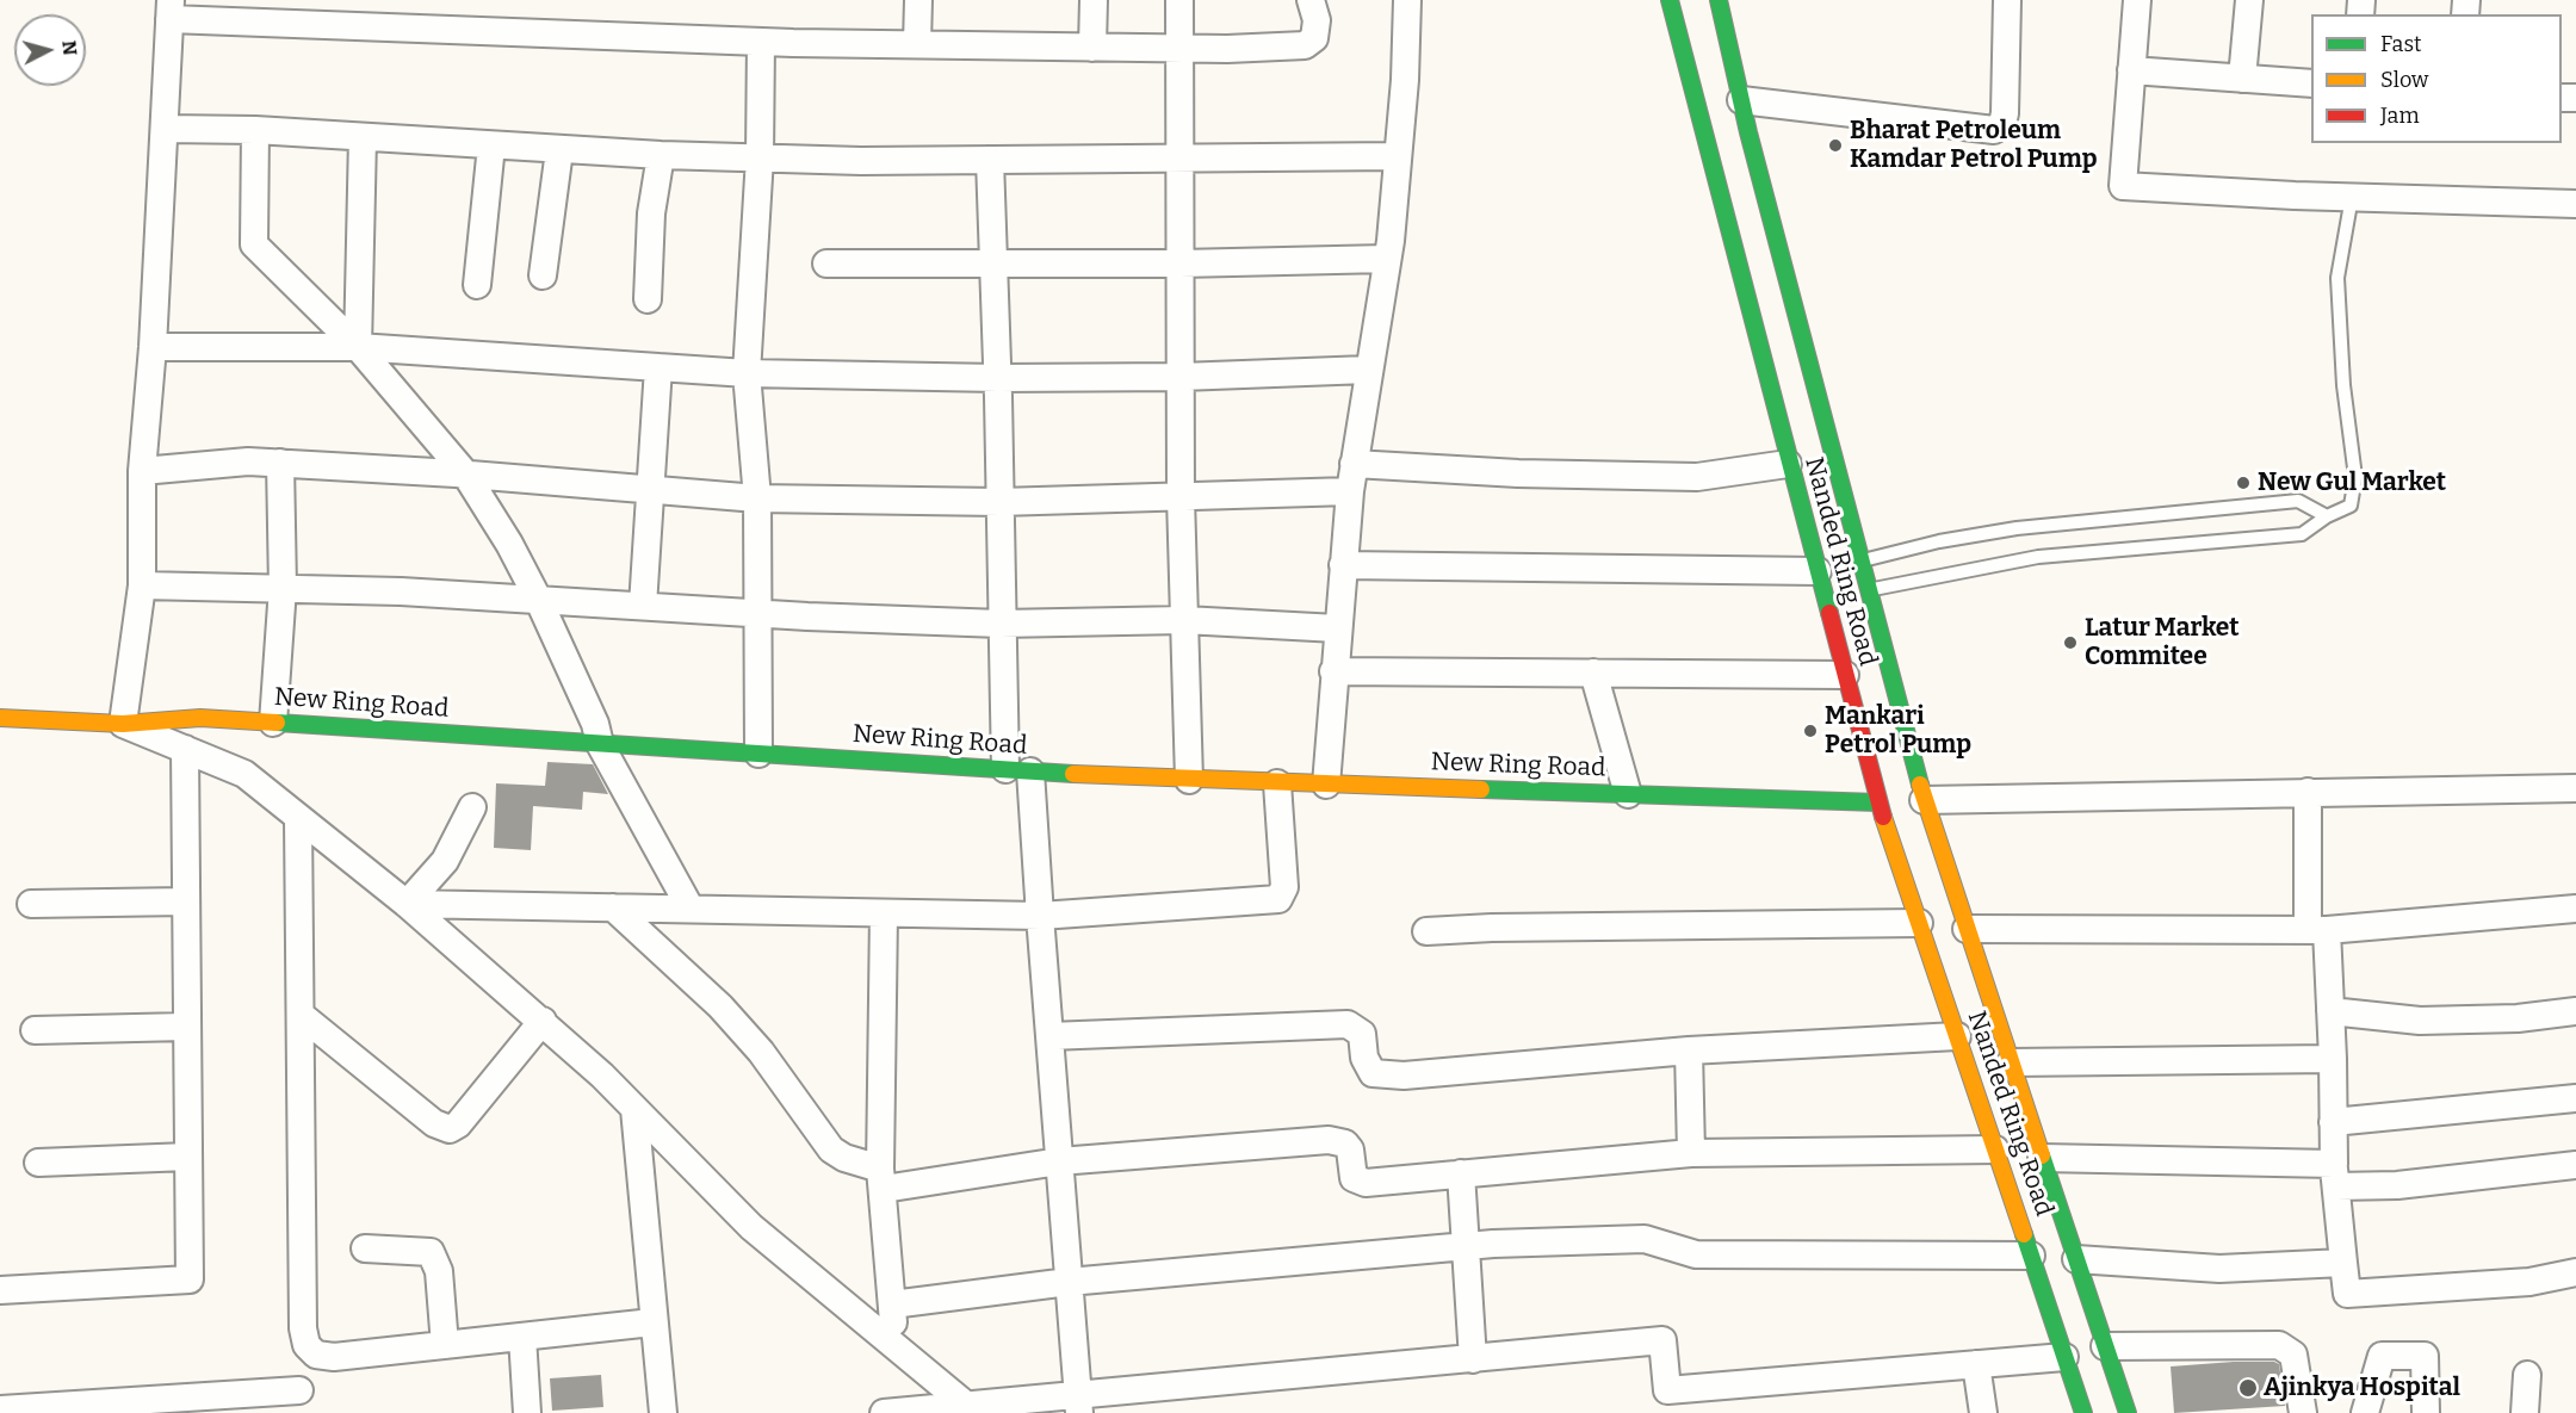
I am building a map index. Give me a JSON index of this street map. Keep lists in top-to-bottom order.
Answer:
{
  "streets": {
    "main road": ["Nanded Ring Road", "New Ring Road"]
  },
  "crossings": [
    ["Nanded Ring Road", "New Ring Road"]
  ],
  "places": [
    "Bharat Petroleum Kamdar Petrol Pump",
    "New Gul Market",
    "Latur Market Commitee",
    "Mankari Petrol Pump",
    "Ajinkya Hospital"
  ],
  "legend": ["Fast", "Slow", "Jam"],
  "north": "right"
}
